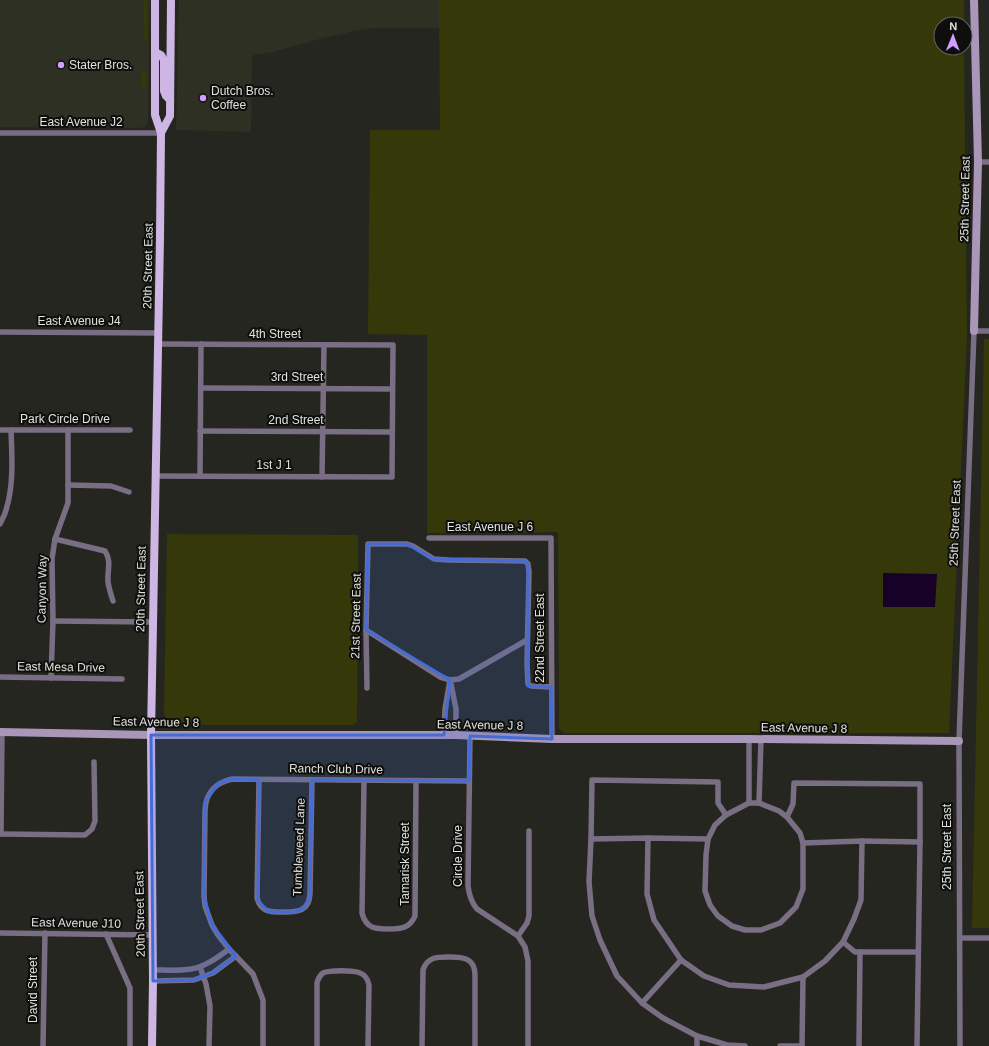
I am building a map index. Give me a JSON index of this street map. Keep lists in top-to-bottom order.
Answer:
{
  "streets": {
    "main road": ["20th Street East"],
    "street": [
      "East Avenue J2",
      "25th Street East",
      "East Avenue J4",
      "4th Street",
      "3rd Street",
      "Park Circle Drive",
      "2nd Street",
      "1st J 1",
      "East Avenue J 6",
      "Canyon Way",
      "21st Street East",
      "22nd Street East",
      "East Mesa Drive",
      "East Avenue J 8",
      "Ranch Club Drive",
      "Tumbleweed Lane",
      "Circle Drive",
      "Tamarisk Street",
      "East Avenue J10",
      "David Street"
    ]
  },
  "crossings": [
    ["East Avenue J2", "20th Street East"],
    ["25th Street East", "East Avenue J 8"],
    ["20th Street East", "East Avenue J4"],
    ["20th Street East", "4th Street"],
    ["20th Street East", "1st J 1"],
    ["20th Street East", "East Avenue J 8"],
    ["20th Street East", "East Avenue J10"],
    ["4th Street", "3rd Street"],
    ["Park Circle Drive", "Canyon Way"],
    ["2nd Street", "1st J 1"],
    ["East Avenue J 6", "22nd Street East"],
    ["Canyon Way", "East Mesa Drive"],
    ["22nd Street East", "East Avenue J 8"],
    ["East Avenue J 8", "Circle Drive"],
    ["Ranch Club Drive", "Tumbleweed Lane"],
    ["Ranch Club Drive", "Circle Drive"],
    ["Ranch Club Drive", "Tamarisk Street"],
    ["East Avenue J10", "David Street"]
  ],
  "places": ["Stater Bros.", "Dutch Bros. Coffee"],
  "north": "top"
}
